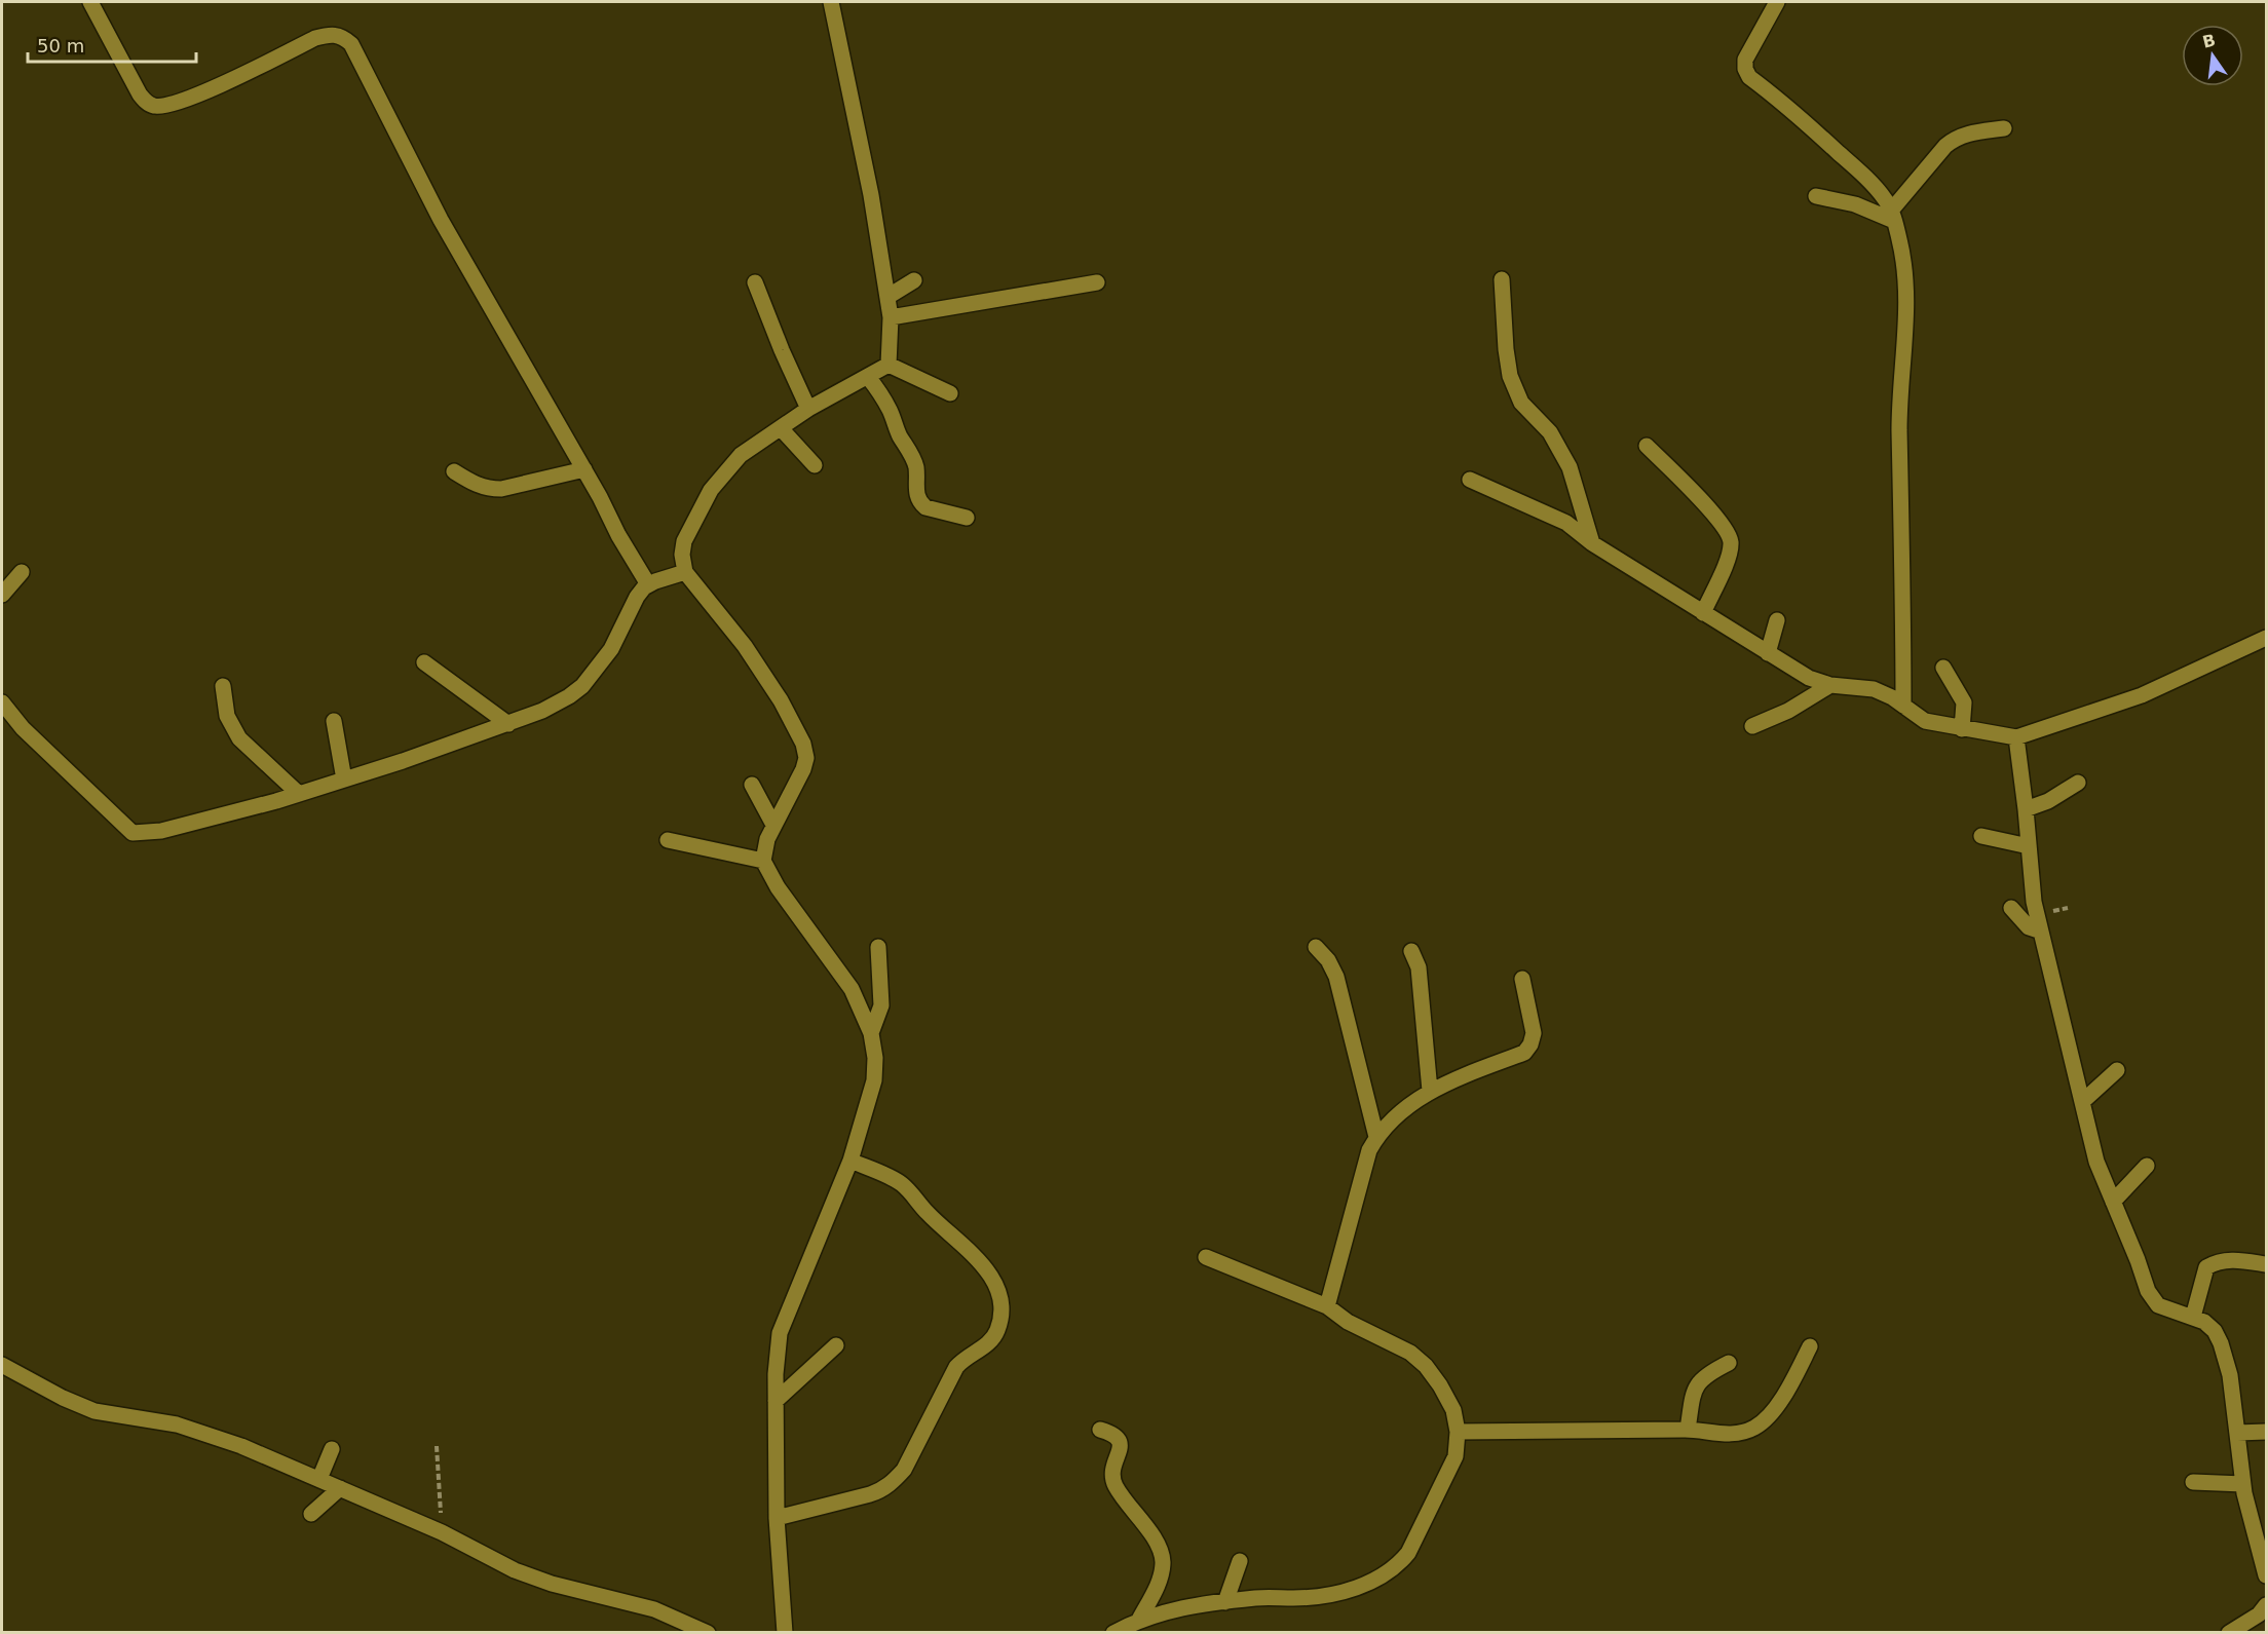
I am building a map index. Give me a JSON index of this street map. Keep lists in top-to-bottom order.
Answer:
{
  "scale_bar": "50 m",
  "north": "top"
}
